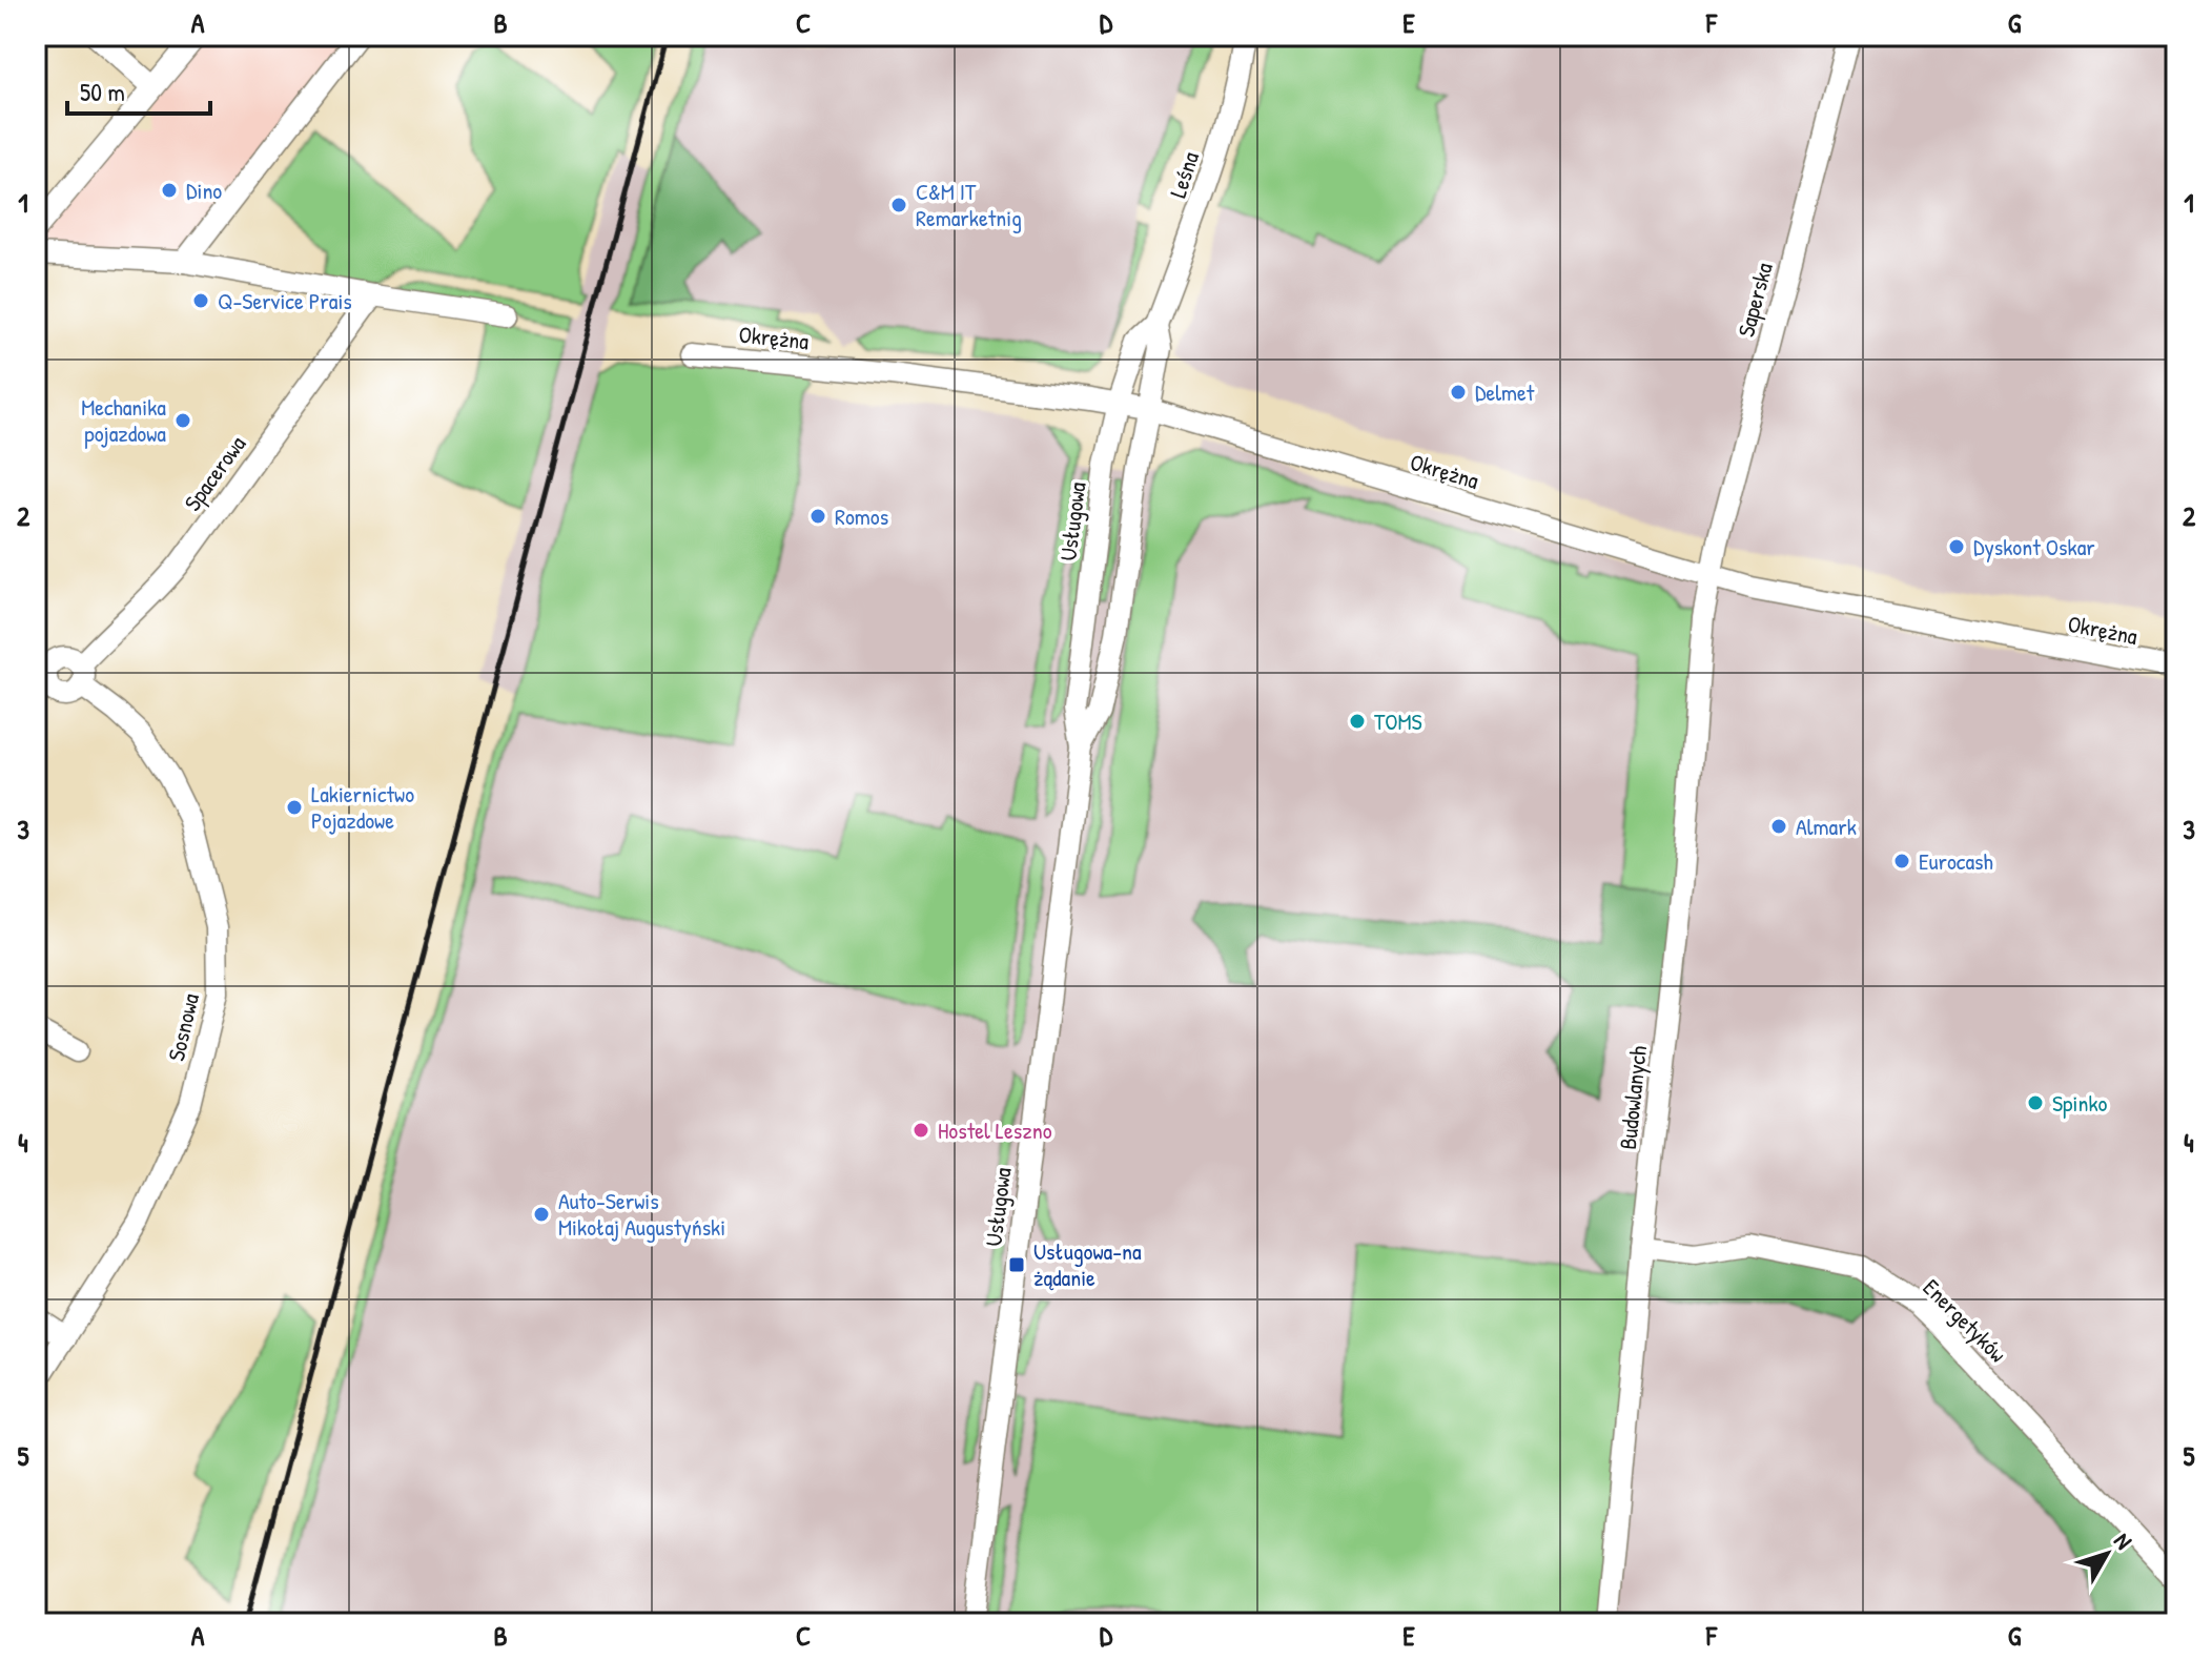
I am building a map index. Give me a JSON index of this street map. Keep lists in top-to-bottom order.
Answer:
{
  "streets": {
    "street": [
      "Leśna",
      "Saperska",
      "Okrężna",
      "Spacerowa",
      "Usługowa",
      "Sosnowa",
      "Budowlanych",
      "Energetyków"
    ]
  },
  "crossings": [
    ["Leśna", "Okrężna"],
    ["Leśna", "Usługowa"],
    ["Saperska", "Okrężna"],
    ["Saperska", "Budowlanych"],
    ["Okrężna", "Usługowa"],
    ["Okrężna", "Budowlanych"],
    ["Spacerowa", "Sosnowa"],
    ["Budowlanych", "Energetyków"]
  ],
  "places": {
    "other": [
      "Dino",
      "C&M IT Remarketnig",
      "Q-Service Prais",
      "Delmet",
      "Mechanika pojazdowa",
      "Romos",
      "Dyskont Oskar",
      "TOMS",
      "Lakiernictwo Pojazdowe",
      "Almark",
      "Eurocash",
      "Spinko",
      "Hostel Leszno",
      "Auto-Serwis Mikołaj Augustyński"
    ],
    "transit": ["Usługowa-na żądanie"]
  },
  "scale_bar": "50 m",
  "north": "top right",
  "grid": {
    "columns": [
      "A",
      "B",
      "C",
      "D",
      "E",
      "F",
      "G"
    ],
    "rows": [
      "1",
      "2",
      "3",
      "4",
      "5"
    ]
  }
}
